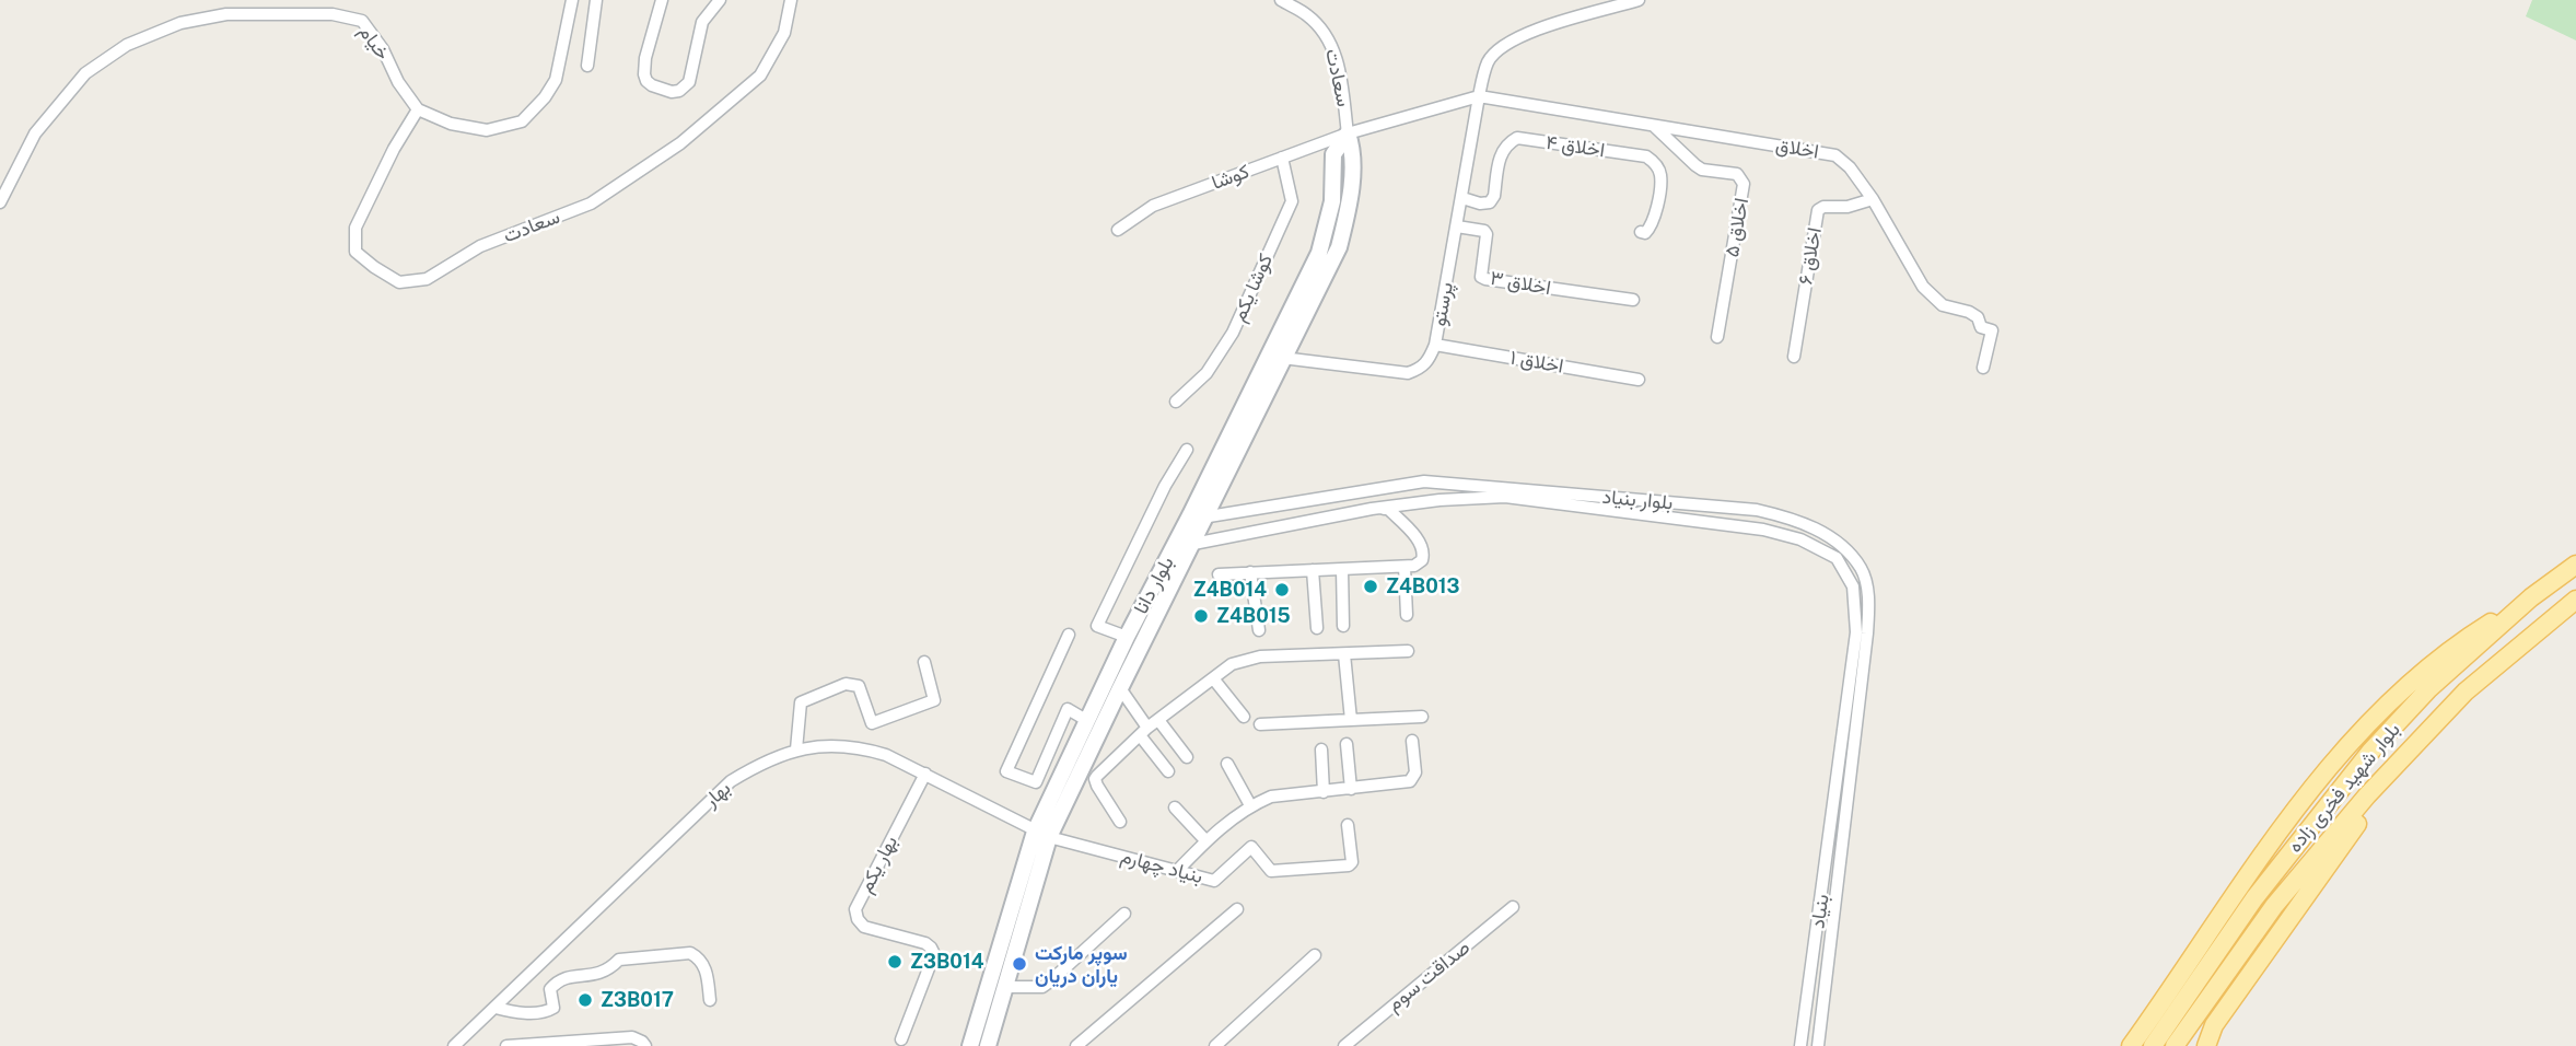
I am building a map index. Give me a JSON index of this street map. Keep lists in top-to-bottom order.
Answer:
{
  "streets": {
    "main road": ["بلوار شهید فخری زاده"],
    "street": [
      "خیام",
      "سعادت",
      "اخلاق ۴",
      "اخلاق",
      "کوشا",
      "اخلاق ۵",
      "اخلاق ۶",
      "اخلاق ۳",
      "کوشا یکم",
      "پرستو",
      "اخلاق ۱",
      "بلوار بنیاد",
      "بلوار دانا",
      "بهار",
      "بهار یکم",
      "بنیاد چهارم",
      "بنیاد",
      "صداقت سوم"
    ]
  },
  "crossings": [
    ["خیام", "سعادت"],
    ["سعادت", "کوشا"],
    ["سعادت", "بلوار دانا"],
    ["اخلاق ۴", "پرستو"],
    ["اخلاق", "اخلاق ۵"],
    ["اخلاق", "اخلاق ۶"],
    ["اخلاق", "پرستو"],
    ["کوشا", "کوشا یکم"],
    ["کوشا", "بلوار دانا"],
    ["اخلاق ۳", "پرستو"],
    ["پرستو", "اخلاق ۱"],
    ["پرستو", "بلوار دانا"],
    ["بلوار بنیاد", "بلوار دانا"],
    ["بلوار بنیاد", "بنیاد"],
    ["بلوار دانا", "بهار"],
    ["بلوار دانا", "بنیاد چهارم"],
    ["بهار", "بهار یکم"],
    ["بهار", "بنیاد چهارم"]
  ],
  "places": [
    "Z4B013",
    "Z4B014",
    "Z4B015",
    "Z3B014",
    "سوپر مارکت یاران دریان",
    "Z3B017"
  ]
}
